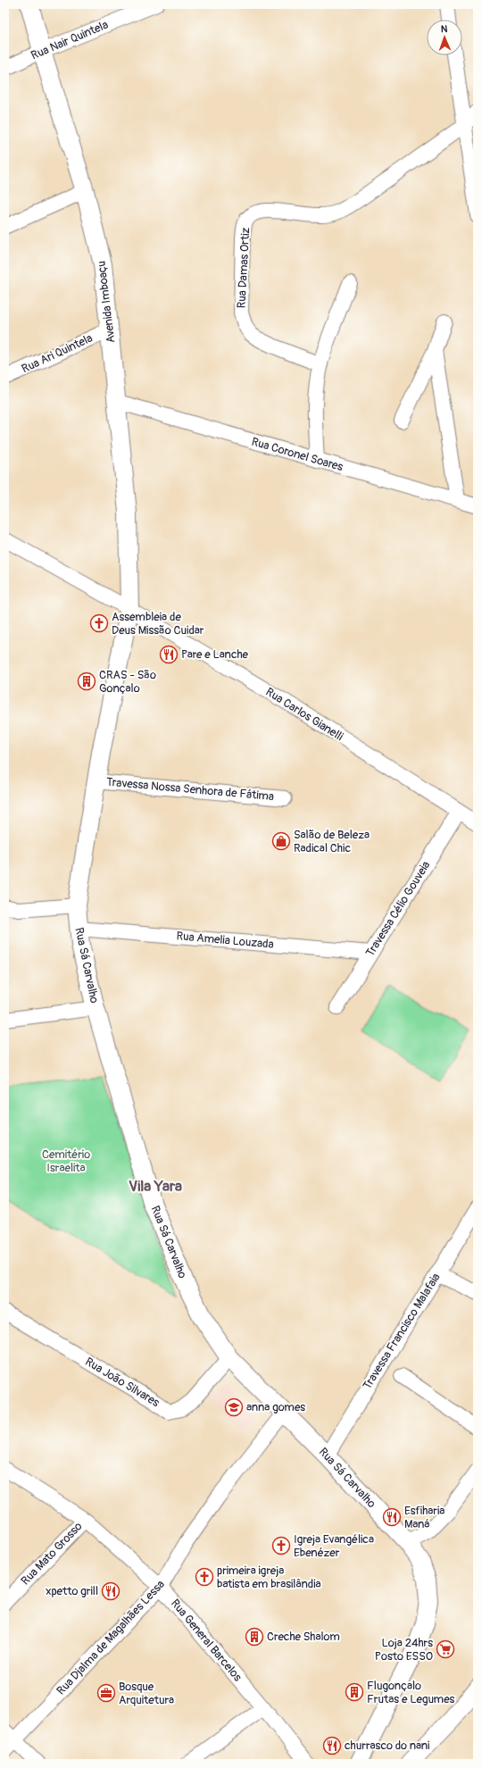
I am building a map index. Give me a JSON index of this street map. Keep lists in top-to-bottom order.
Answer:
{
  "streets": {
    "main road": ["Avenida Imboaçu", "Rua Sá Carvalho"],
    "street": [
      "Rua Nair Quintela",
      "Rua Damas Ortiz",
      "Rua Ari Quintela",
      "Rua Coronel Soares",
      "Rua Carlos Gianelli",
      "Travessa Nossa Senhora de Fátima",
      "Travessa Célio Gouveia",
      "Rua Amelia Louzada",
      "Travessa Francisco Malafaia",
      "Rua João Silvares",
      "Rua Mato Grosso",
      "Rua Djalma de Magalhães Lessa",
      "Rua General Barcelos"
    ]
  },
  "crossings": [
    ["Rua Nair Quintela", "Avenida Imboaçu"],
    ["Avenida Imboaçu", "Rua Ari Quintela"],
    ["Avenida Imboaçu", "Rua Coronel Soares"],
    ["Avenida Imboaçu", "Rua Carlos Gianelli"],
    ["Avenida Imboaçu", "Rua Sá Carvalho"],
    ["Rua Carlos Gianelli", "Travessa Célio Gouveia"],
    ["Rua Carlos Gianelli", "Rua Sá Carvalho"],
    ["Travessa Nossa Senhora de Fátima", "Rua Sá Carvalho"],
    ["Travessa Célio Gouveia", "Rua Amelia Louzada"],
    ["Rua Amelia Louzada", "Rua Sá Carvalho"],
    ["Rua Sá Carvalho", "Travessa Francisco Malafaia"],
    ["Rua Sá Carvalho", "Rua João Silvares"],
    ["Rua Sá Carvalho", "Rua Djalma de Magalhães Lessa"],
    ["Rua Mato Grosso", "Rua General Barcelos"],
    ["Rua Djalma de Magalhães Lessa", "Rua General Barcelos"]
  ],
  "districts": ["Vila Yara"],
  "parks": ["Cemitério Israelita"],
  "places": {
    "church": ["Assembleia de Deus Missão Cuidar", "Igreja Evangélica Ebenézer", "primeira igreja batista em brasilândia"],
    "restaurant": [
      "Pare e Lanche",
      "Esfiharia Maná",
      "xpetto grill",
      "churrasco do nani"
    ],
    "building": ["CRAS - São Gonçalo", "Creche Shalom", "Flugonçalo Frutas e Legumes"],
    "shop": ["Salão de Beleza Radical Chic"],
    "school or university": ["anna gomes"],
    "supermarket": ["Loja 24hrs Posto ESSO"],
    "office": ["Bosque Arquitetura"]
  },
  "north": "top"
}
